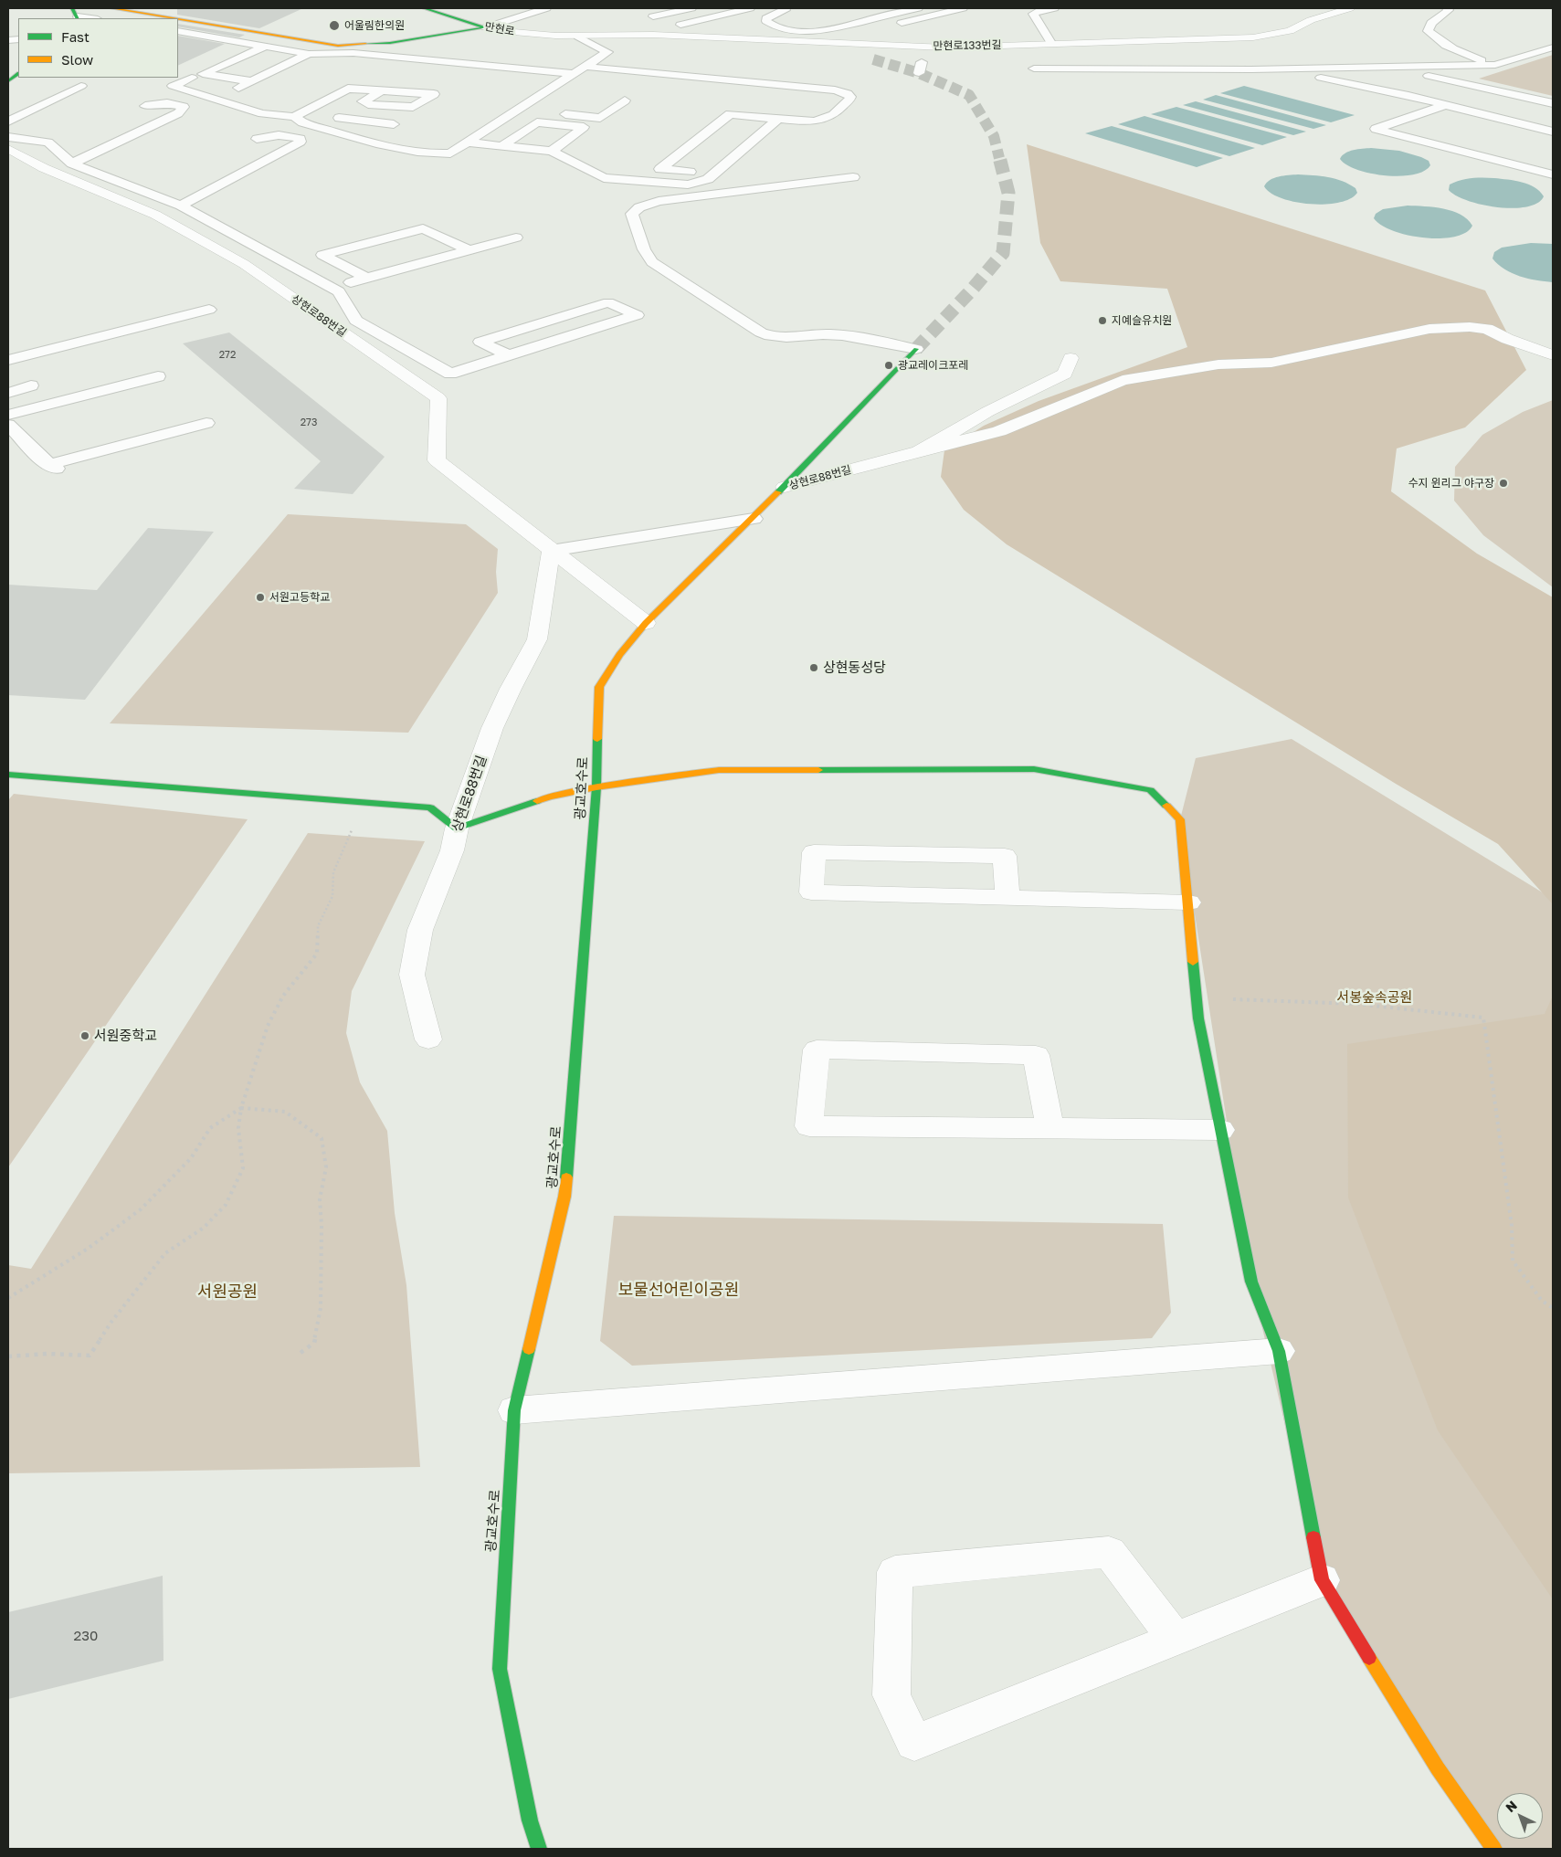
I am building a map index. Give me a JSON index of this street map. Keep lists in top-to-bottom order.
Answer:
{
  "streets": {
    "street": [
      "만현로",
      "만현로133번길",
      "상현로88번길",
      "광교호수로"
    ]
  },
  "crossings": [
    ["만현로", "만현로133번길"],
    ["상현로88번길", "광교호수로"]
  ],
  "parks": ["서봉숲속공원", "보물선어린이공원", "서원공원"],
  "places": [
    "어울림한의원",
    "지예슬유치원",
    "광교레이크포레",
    "수지 윈리그 야구장",
    "서원고등학교",
    "상현동성당",
    "서원중학교"
  ],
  "house_numbers": ["272", "273", "230"],
  "legend": ["Fast", "Slow"],
  "north": "top left"
}
